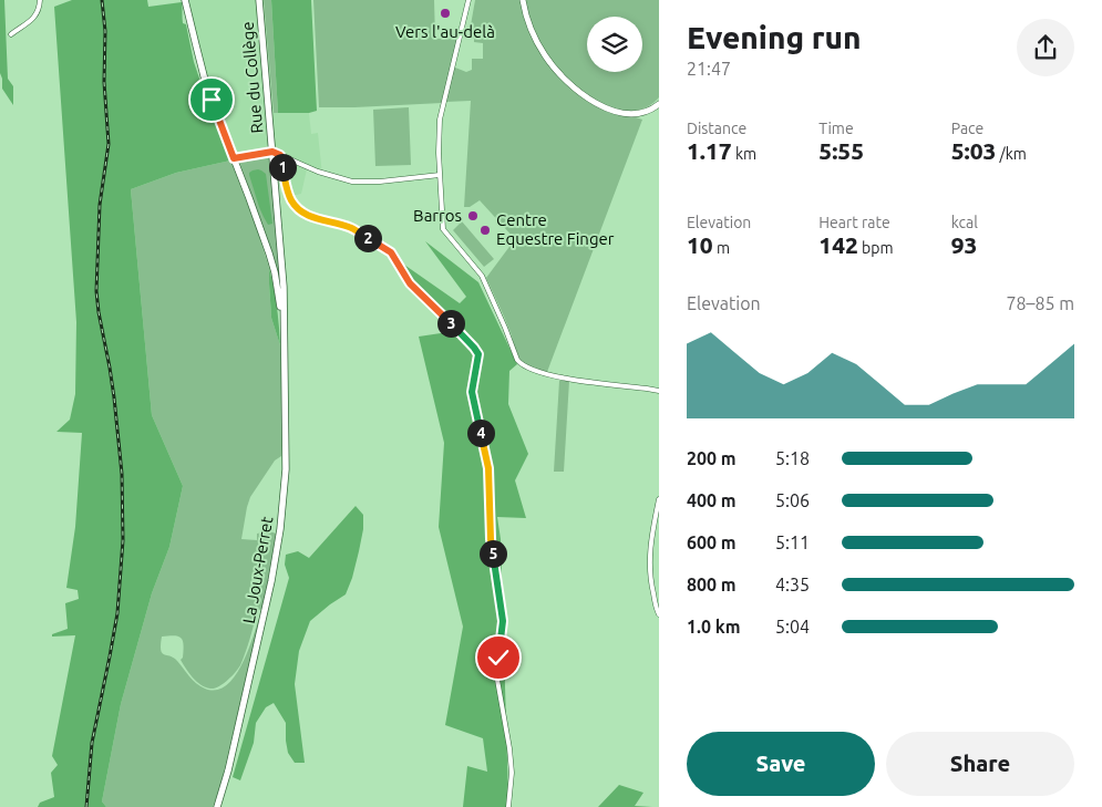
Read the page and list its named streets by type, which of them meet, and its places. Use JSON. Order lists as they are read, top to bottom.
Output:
{
  "streets": {
    "main road": ["Rue du Collège", "La Joux-Perret"]
  },
  "crossings": [
    ["Rue du Collège", "La Joux-Perret"]
  ],
  "places": ["Vers l'au-delà", "Barros", "Centre Equestre Finger"],
  "page": {
    "heading": ["Evening run", "21:47"],
    "stats": [
      ["Distance", "1.17 km"],
      ["Time", "5:55"],
      ["Pace", "5:03 /km"],
      ["Elevation", "10 m"],
      ["Heart rate", "142 bpm"],
      ["kcal", "93"]
    ],
    "pins": [
      "1",
      "2",
      "3",
      "4",
      "5"
    ],
    "chart": ["Elevation", "78–85 m"],
    "list": [
      {
        "name": "200 m",
        "note": "5:18"
      },
      {
        "name": "400 m",
        "note": "5:06"
      },
      {
        "name": "600 m",
        "note": "5:11"
      },
      {
        "name": "800 m",
        "note": "4:35"
      },
      {
        "name": "1.0 km",
        "note": "5:04"
      }
    ],
    "buttons": ["Save", "Share"]
  }
}
